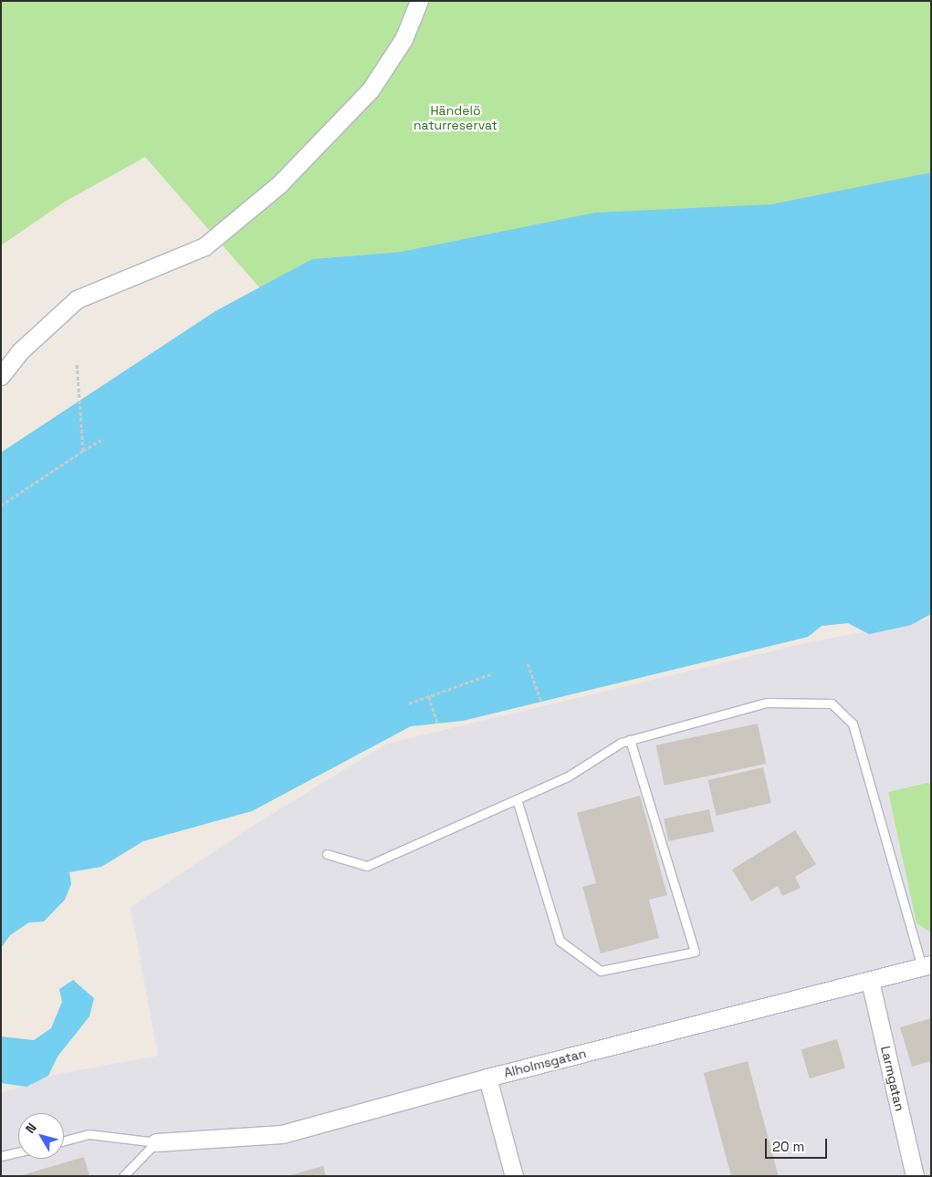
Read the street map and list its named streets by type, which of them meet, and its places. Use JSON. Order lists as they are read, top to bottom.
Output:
{
  "streets": {
    "street": ["Alholmsgatan", "Larmgatan"]
  },
  "crossings": [
    ["Alholmsgatan", "Larmgatan"]
  ],
  "parks": ["Händelö naturreservat"],
  "scale_bar": "20 m",
  "north": "top left"
}
